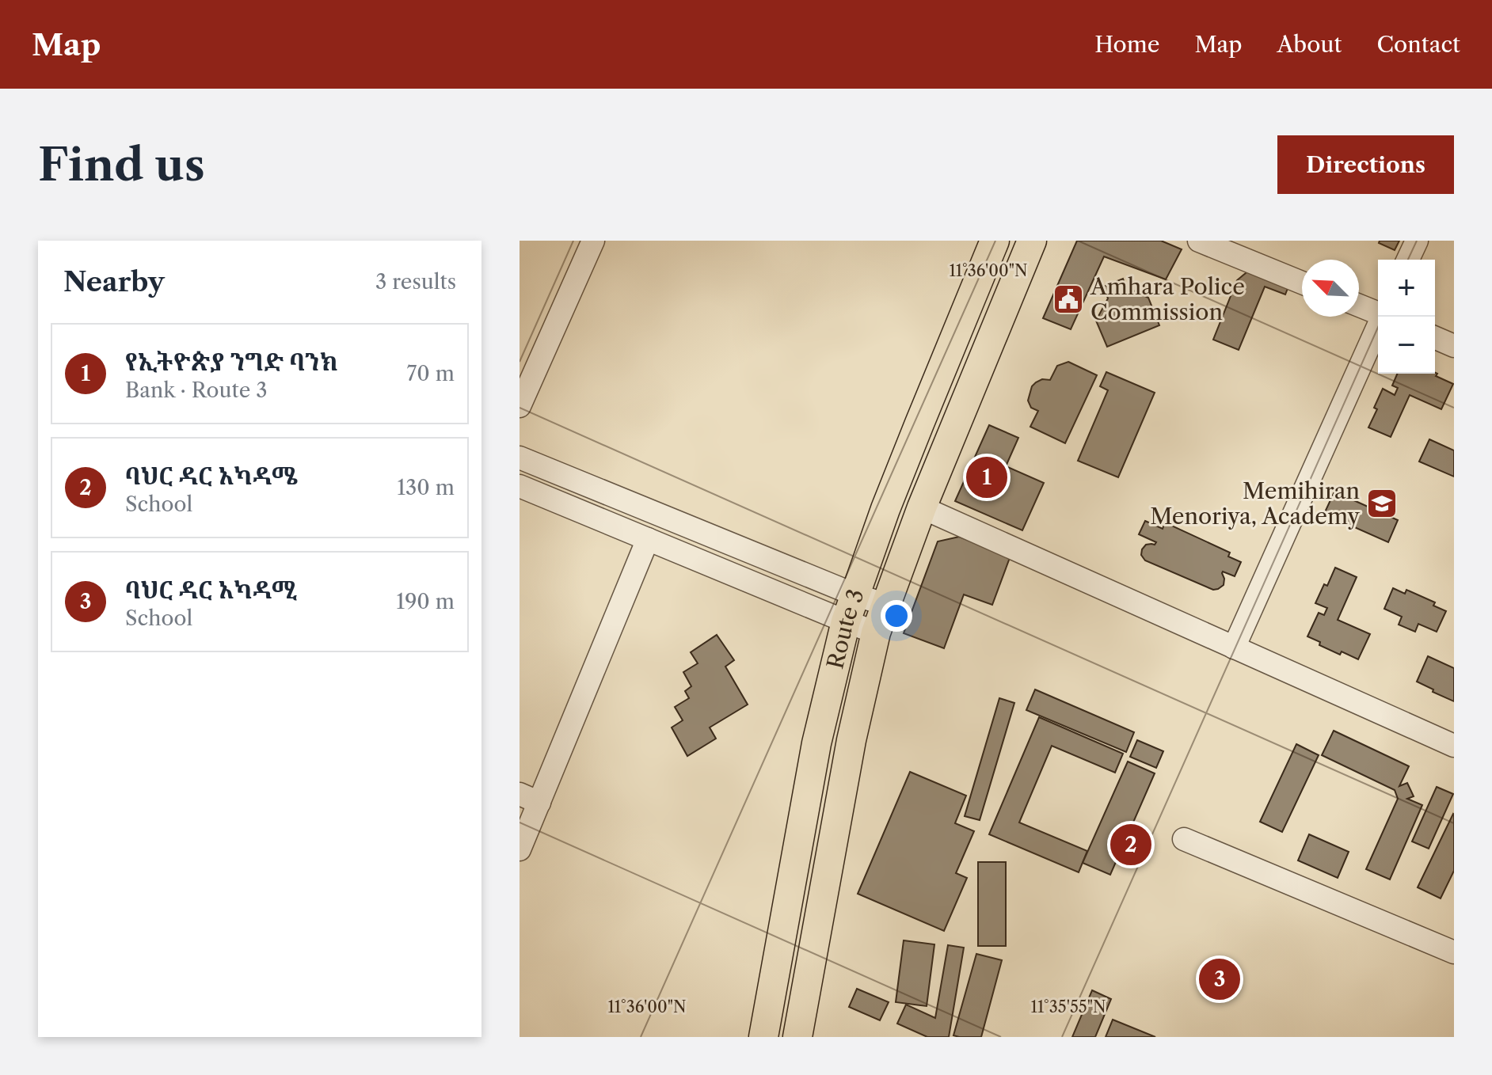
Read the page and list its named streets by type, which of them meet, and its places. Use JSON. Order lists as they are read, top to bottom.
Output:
{
  "streets": {
    "main road": ["Route 3"]
  },
  "places": {
    "public building": ["Amhara Police Commission"],
    "school or university": ["Memihiran Menoriya, Academy"]
  },
  "north": "top left",
  "page": {
    "header": "Map",
    "nav": [
      "Home",
      "Map",
      "About",
      "Contact"
    ],
    "buttons": "Directions",
    "title": "Find us",
    "heading": ["Nearby", "3 results"],
    "map_buttons": ["+", "−"],
    "list": [
      {
        "mark": "1",
        "name": "የኢትዮጵያ ንግድ ባንክ",
        "note": "Bank · Route 3",
        "value": "70 m"
      },
      {
        "mark": "2",
        "name": "ባህር ዳር አካዳሜ",
        "note": "School",
        "value": "130 m"
      },
      {
        "mark": "3",
        "name": "ባህር ዳር አካዳሚ",
        "note": "School",
        "value": "190 m"
      }
    ],
    "pins": ["1", "2", "3"]
  },
  "coordinates": ["11°36'00\"N", "11°35'55\"N"]
}
